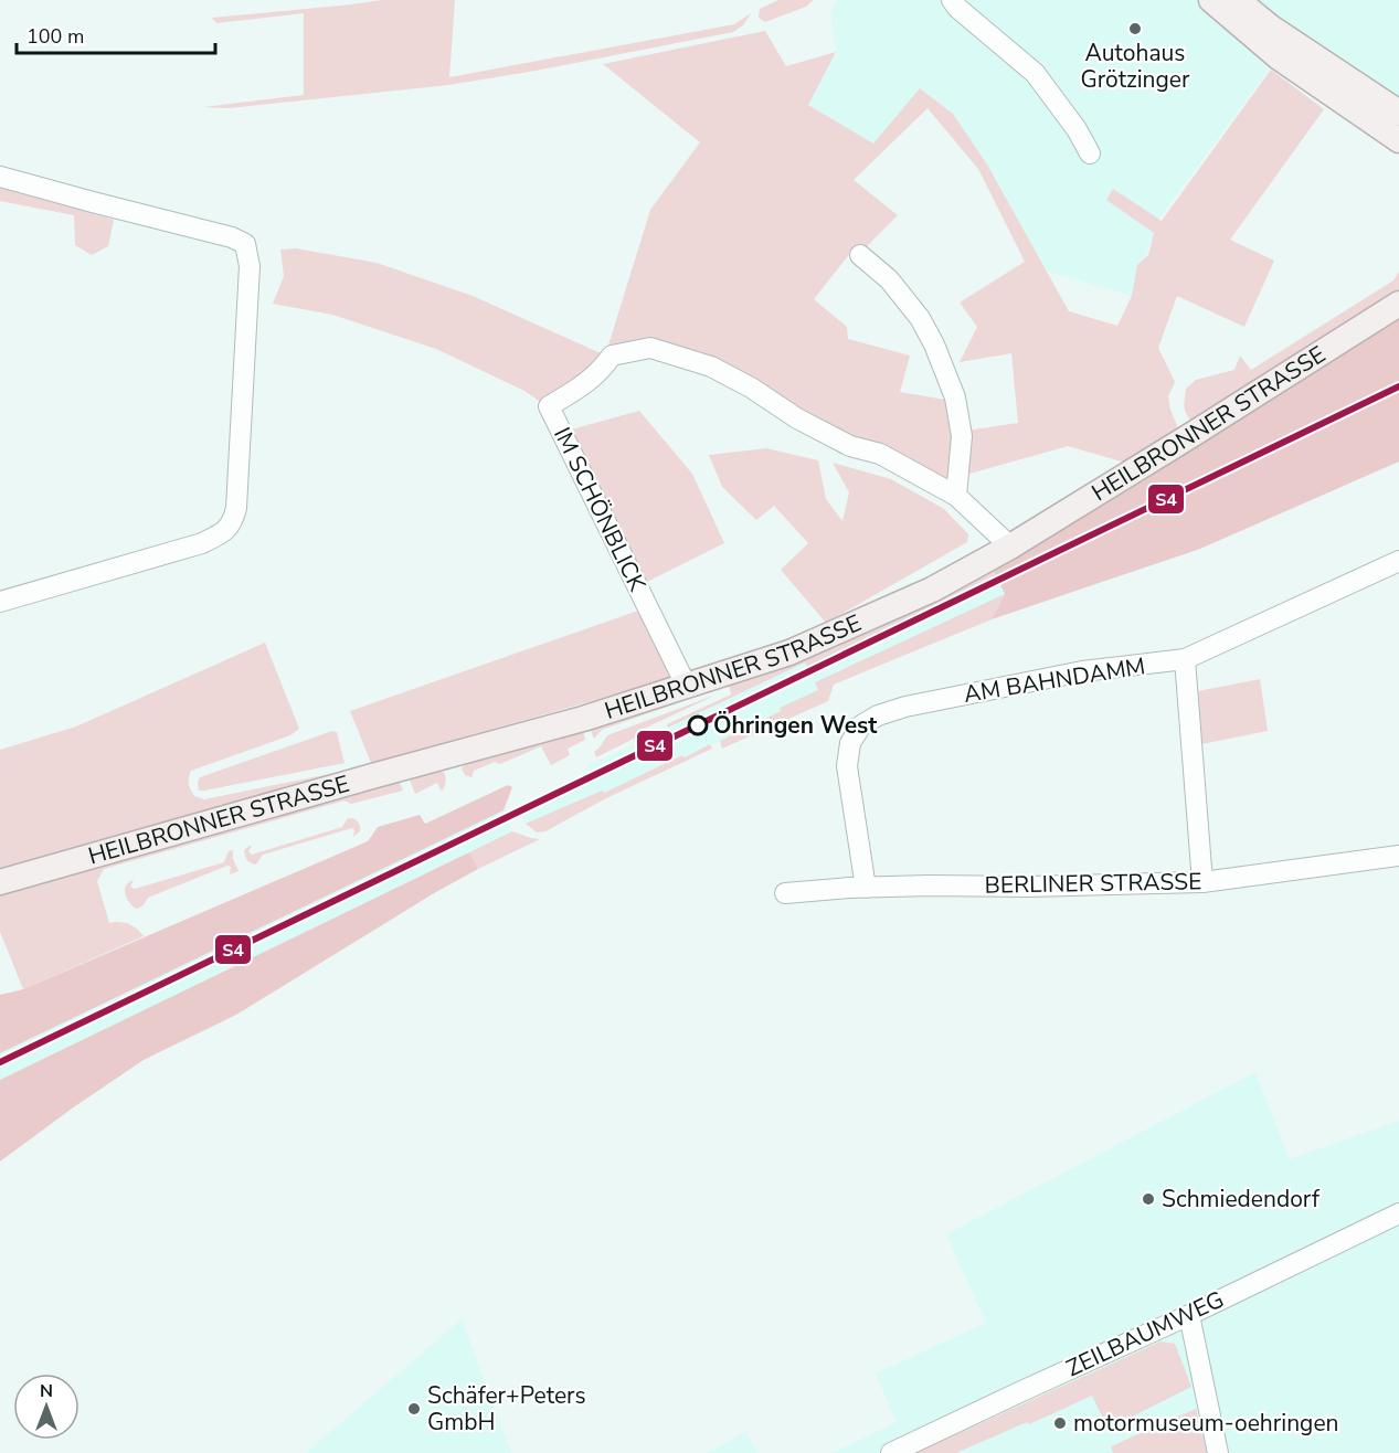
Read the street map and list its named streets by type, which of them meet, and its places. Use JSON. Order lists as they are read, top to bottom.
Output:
{
  "streets": {
    "main road": ["HEILBRONNER STRASSE"],
    "street": [
      "IM SCHÖNBLICK",
      "AM BAHNDAMM",
      "BERLINER STRASSE",
      "ZEILBAUMWEG"
    ]
  },
  "crossings": [
    ["HEILBRONNER STRASSE", "IM SCHÖNBLICK"],
    ["AM BAHNDAMM", "BERLINER STRASSE"]
  ],
  "places": [
    "Autohaus Grötzinger",
    "Öhringen West",
    "Schmiedendorf",
    "Schäfer+Peters GmbH",
    "motormuseum-oehringen"
  ],
  "lines": ["transit line S4"],
  "scale_bar": "100 m",
  "north": "top"
}
